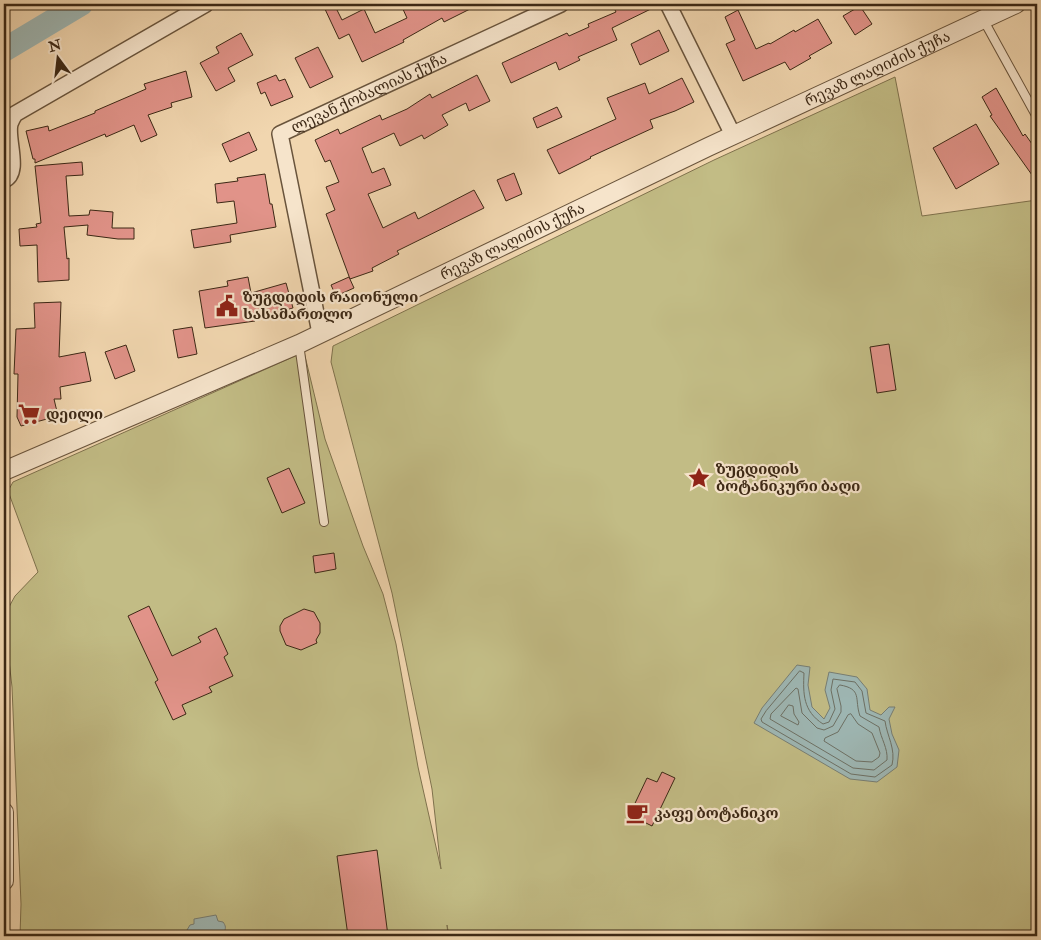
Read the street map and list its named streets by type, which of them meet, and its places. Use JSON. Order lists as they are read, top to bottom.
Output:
{
  "streets": {
    "street": ["რევაზ ლაღიძის ქუჩა", "ლევან ქობალიას ქუჩა"]
  },
  "crossings": [
    ["რევაზ ლაღიძის ქუჩა", "ლევან ქობალიას ქუჩა"]
  ],
  "places": {
    "public building": ["ზუგდიდის რაიონული სასამართლო"],
    "supermarket": ["დეილი"],
    "place": ["ზუგდიდის ბოტანიკური ბაღი"],
    "cafe": ["კაფე ბოტანიკო"]
  },
  "north": "top"
}
